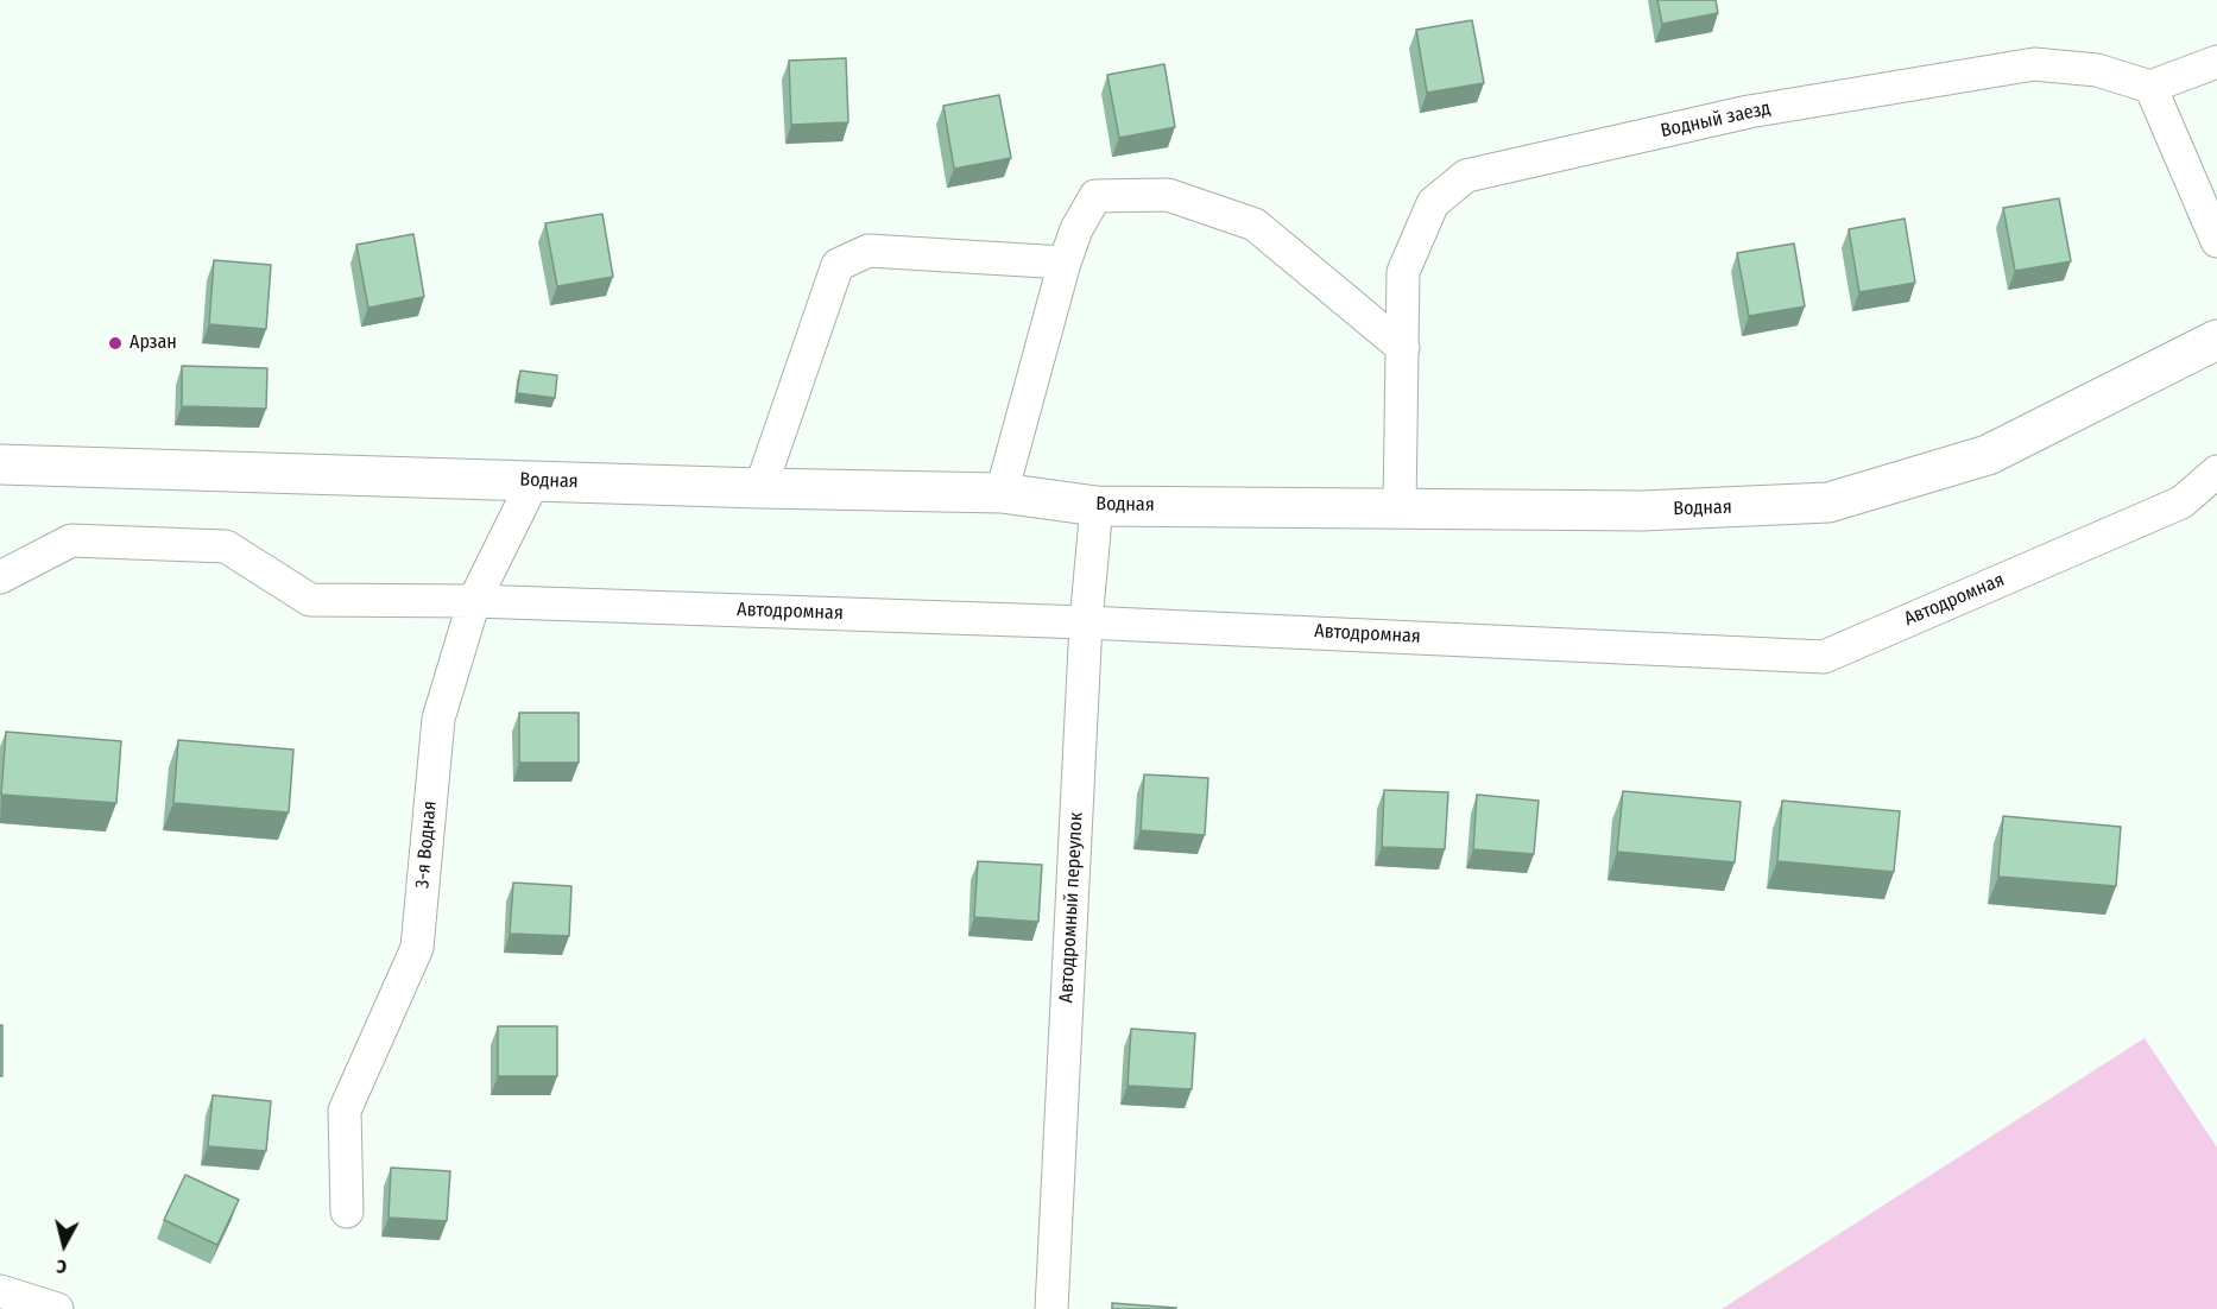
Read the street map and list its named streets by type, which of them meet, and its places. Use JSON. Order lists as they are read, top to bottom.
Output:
{
  "streets": {
    "street": [
      "Водный заезд",
      "Водная",
      "Автодромная",
      "3-я Водная",
      "Автодромный переулок"
    ]
  },
  "crossings": [
    ["Водный заезд", "Водная"],
    ["Водная", "3-я Водная"],
    ["Водная", "Автодромный переулок"],
    ["Автодромная", "3-я Водная"],
    ["Автодромная", "Автодромный переулок"]
  ],
  "places": ["Арзан"],
  "north": "bottom"
}
